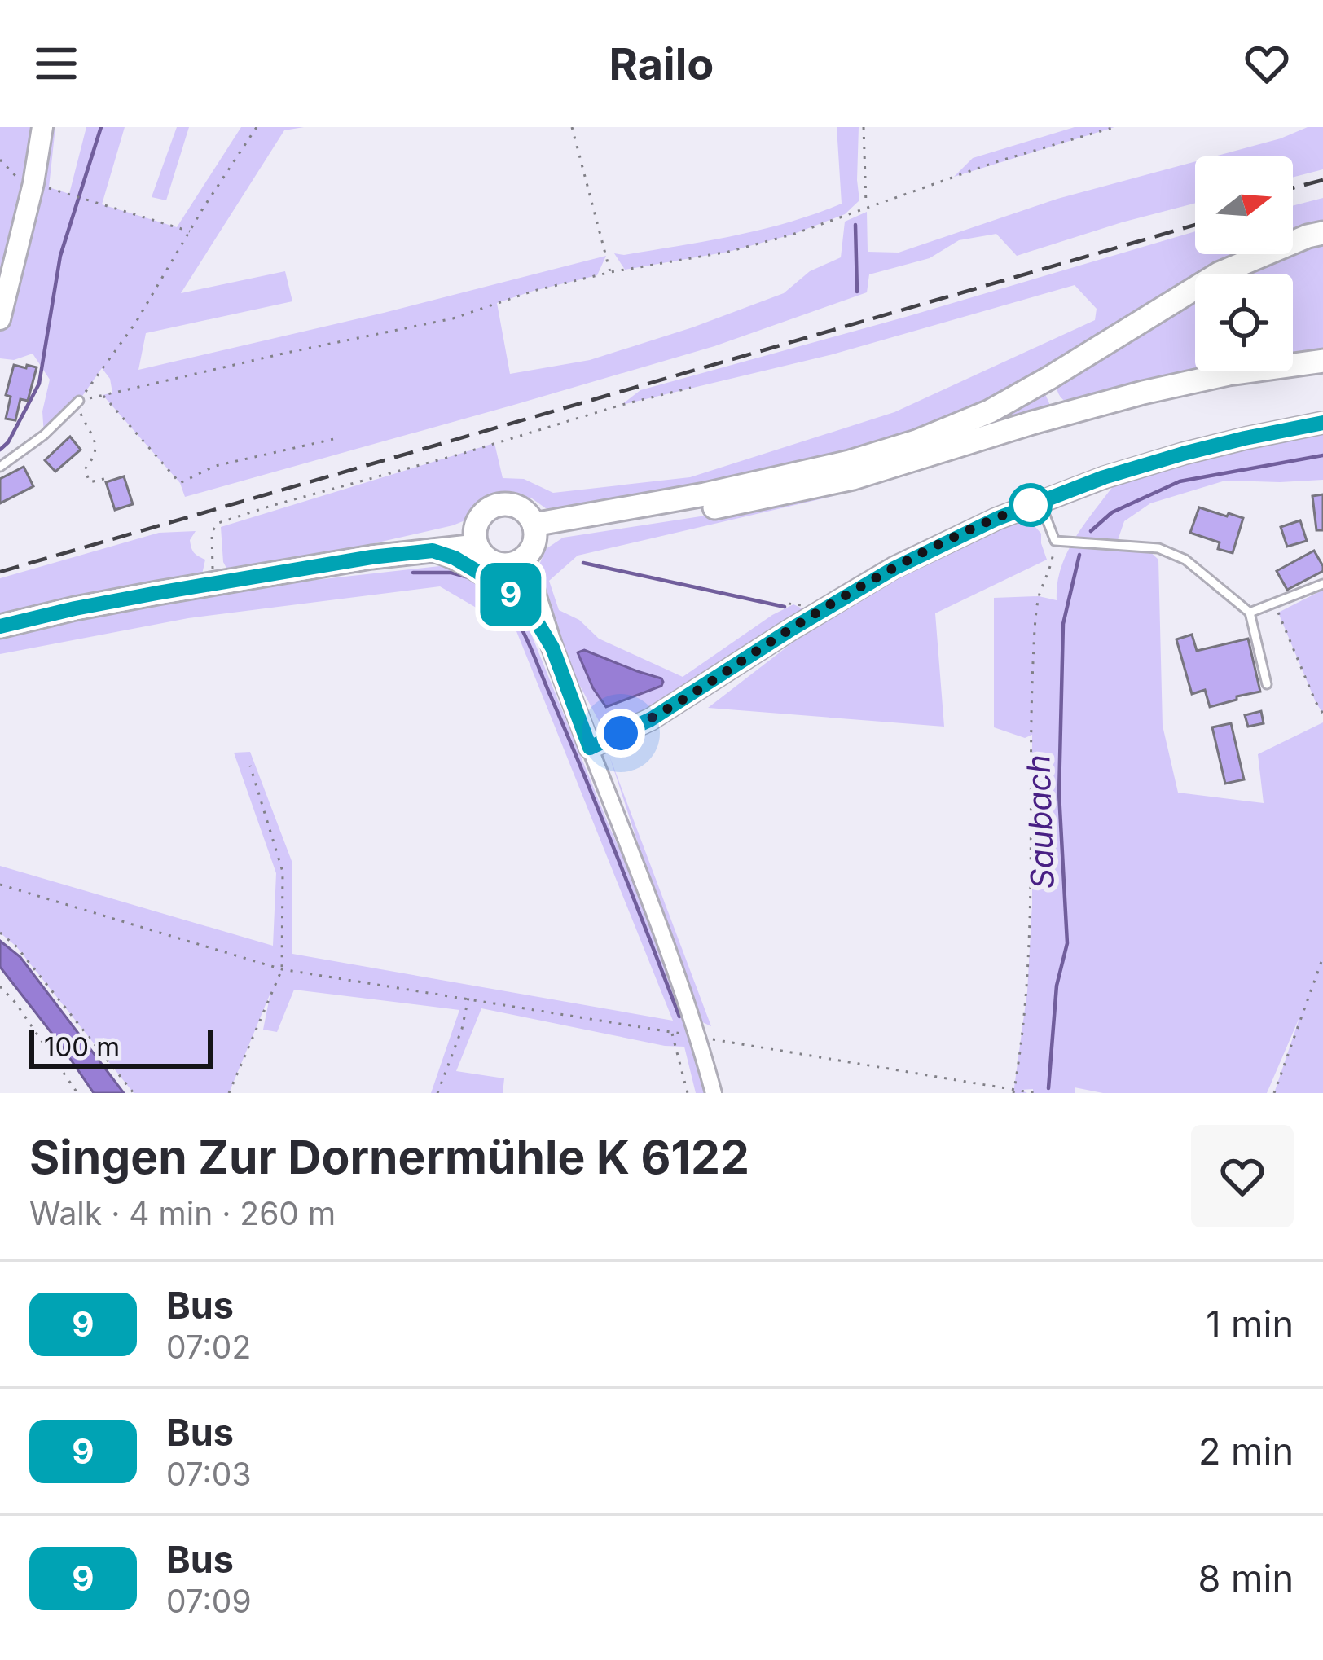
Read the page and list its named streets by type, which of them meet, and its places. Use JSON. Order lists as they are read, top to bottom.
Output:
{
  "water": ["Saubach"],
  "lines": ["bus line 9"],
  "scale_bar": "100 m",
  "north": "right",
  "page": {
    "header": "Railo",
    "on_map": "9",
    "scale": "100 m",
    "heading": ["Singen Zur Dornermühle K 6122", "Walk · 4 min · 260 m"],
    "list": [
      {
        "mark": "9",
        "name": "Bus",
        "note": "07:02",
        "value": "1 min"
      },
      {
        "mark": "9",
        "name": "Bus",
        "note": "07:03",
        "value": "2 min"
      },
      {
        "mark": "9",
        "name": "Bus",
        "note": "07:09",
        "value": "8 min"
      }
    ]
  }
}
